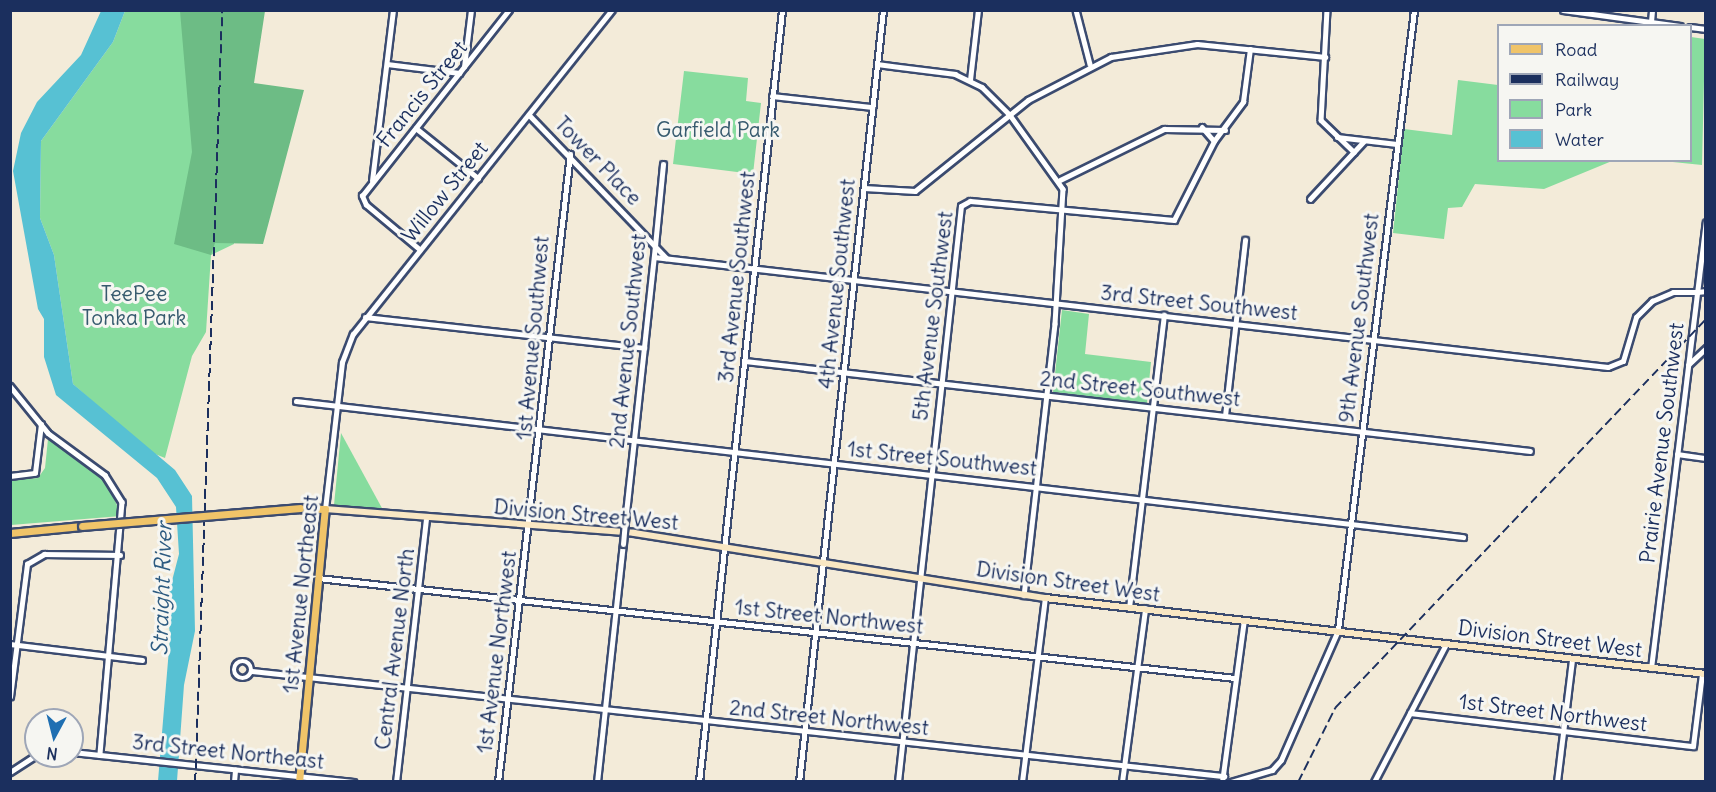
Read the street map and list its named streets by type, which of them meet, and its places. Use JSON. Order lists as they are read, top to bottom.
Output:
{
  "streets": {
    "main road": ["Division Street West", "1st Avenue Northeast"],
    "street": [
      "Francis Street",
      "Tower Place",
      "Willow Street",
      "3rd Avenue Southwest",
      "4th Avenue Southwest",
      "3rd Street Southwest",
      "5th Avenue Southwest",
      "9th Avenue Southwest",
      "1st Avenue Southwest",
      "2nd Avenue Southwest",
      "2nd Street Southwest",
      "Prairie Avenue Southwest",
      "1st Street Southwest",
      "1st Street Northwest",
      "Central Avenue North",
      "1st Avenue Northwest",
      "2nd Street Northwest",
      "3rd Street Northeast"
    ]
  },
  "crossings": [
    ["Francis Street", "Willow Street"],
    ["Tower Place", "Willow Street"],
    ["Tower Place", "3rd Street Southwest"],
    ["Tower Place", "1st Avenue Southwest"],
    ["Tower Place", "2nd Avenue Southwest"],
    ["Willow Street", "1st Street Southwest"],
    ["Willow Street", "1st Avenue Northeast"],
    ["3rd Avenue Southwest", "3rd Street Southwest"],
    ["3rd Avenue Southwest", "2nd Street Southwest"],
    ["3rd Avenue Southwest", "1st Street Southwest"],
    ["3rd Avenue Southwest", "Division Street West"],
    ["3rd Avenue Southwest", "1st Street Northwest"],
    ["3rd Avenue Southwest", "2nd Street Northwest"],
    ["4th Avenue Southwest", "3rd Street Southwest"],
    ["4th Avenue Southwest", "2nd Street Southwest"],
    ["4th Avenue Southwest", "1st Street Southwest"],
    ["4th Avenue Southwest", "Division Street West"],
    ["4th Avenue Southwest", "1st Street Northwest"],
    ["4th Avenue Southwest", "2nd Street Northwest"],
    ["3rd Street Southwest", "5th Avenue Southwest"],
    ["3rd Street Southwest", "9th Avenue Southwest"],
    ["3rd Street Southwest", "2nd Avenue Southwest"],
    ["3rd Street Southwest", "Prairie Avenue Southwest"],
    ["5th Avenue Southwest", "2nd Street Southwest"],
    ["5th Avenue Southwest", "1st Street Southwest"],
    ["5th Avenue Southwest", "Division Street West"],
    ["5th Avenue Southwest", "1st Street Northwest"],
    ["5th Avenue Southwest", "2nd Street Northwest"],
    ["9th Avenue Southwest", "2nd Street Southwest"],
    ["9th Avenue Southwest", "1st Street Southwest"],
    ["9th Avenue Southwest", "Division Street West"],
    ["9th Avenue Southwest", "2nd Street Northwest"],
    ["1st Avenue Southwest", "1st Street Southwest"],
    ["1st Avenue Southwest", "Division Street West"],
    ["1st Avenue Southwest", "1st Avenue Northwest"],
    ["2nd Avenue Southwest", "1st Street Southwest"],
    ["2nd Avenue Southwest", "1st Street Northwest"],
    ["2nd Avenue Southwest", "2nd Street Northwest"],
    ["Prairie Avenue Southwest", "Division Street West"],
    ["1st Street Southwest", "1st Avenue Northeast"],
    ["Division Street West", "1st Avenue Northeast"],
    ["Division Street West", "1st Street Northwest"],
    ["Division Street West", "Central Avenue North"],
    ["Division Street West", "1st Avenue Northwest"],
    ["1st Avenue Northeast", "1st Street Northwest"],
    ["1st Avenue Northeast", "2nd Street Northwest"],
    ["1st Avenue Northeast", "3rd Street Northeast"],
    ["1st Street Northwest", "Central Avenue North"],
    ["1st Street Northwest", "1st Avenue Northwest"],
    ["Central Avenue North", "2nd Street Northwest"],
    ["1st Avenue Northwest", "2nd Street Northwest"]
  ],
  "water": ["Straight River"],
  "parks": ["Garfield Park", "TeePee Tonka Park"],
  "legend": [
    "Road",
    "Railway",
    "Park",
    "Water"
  ],
  "north": "bottom"
}
